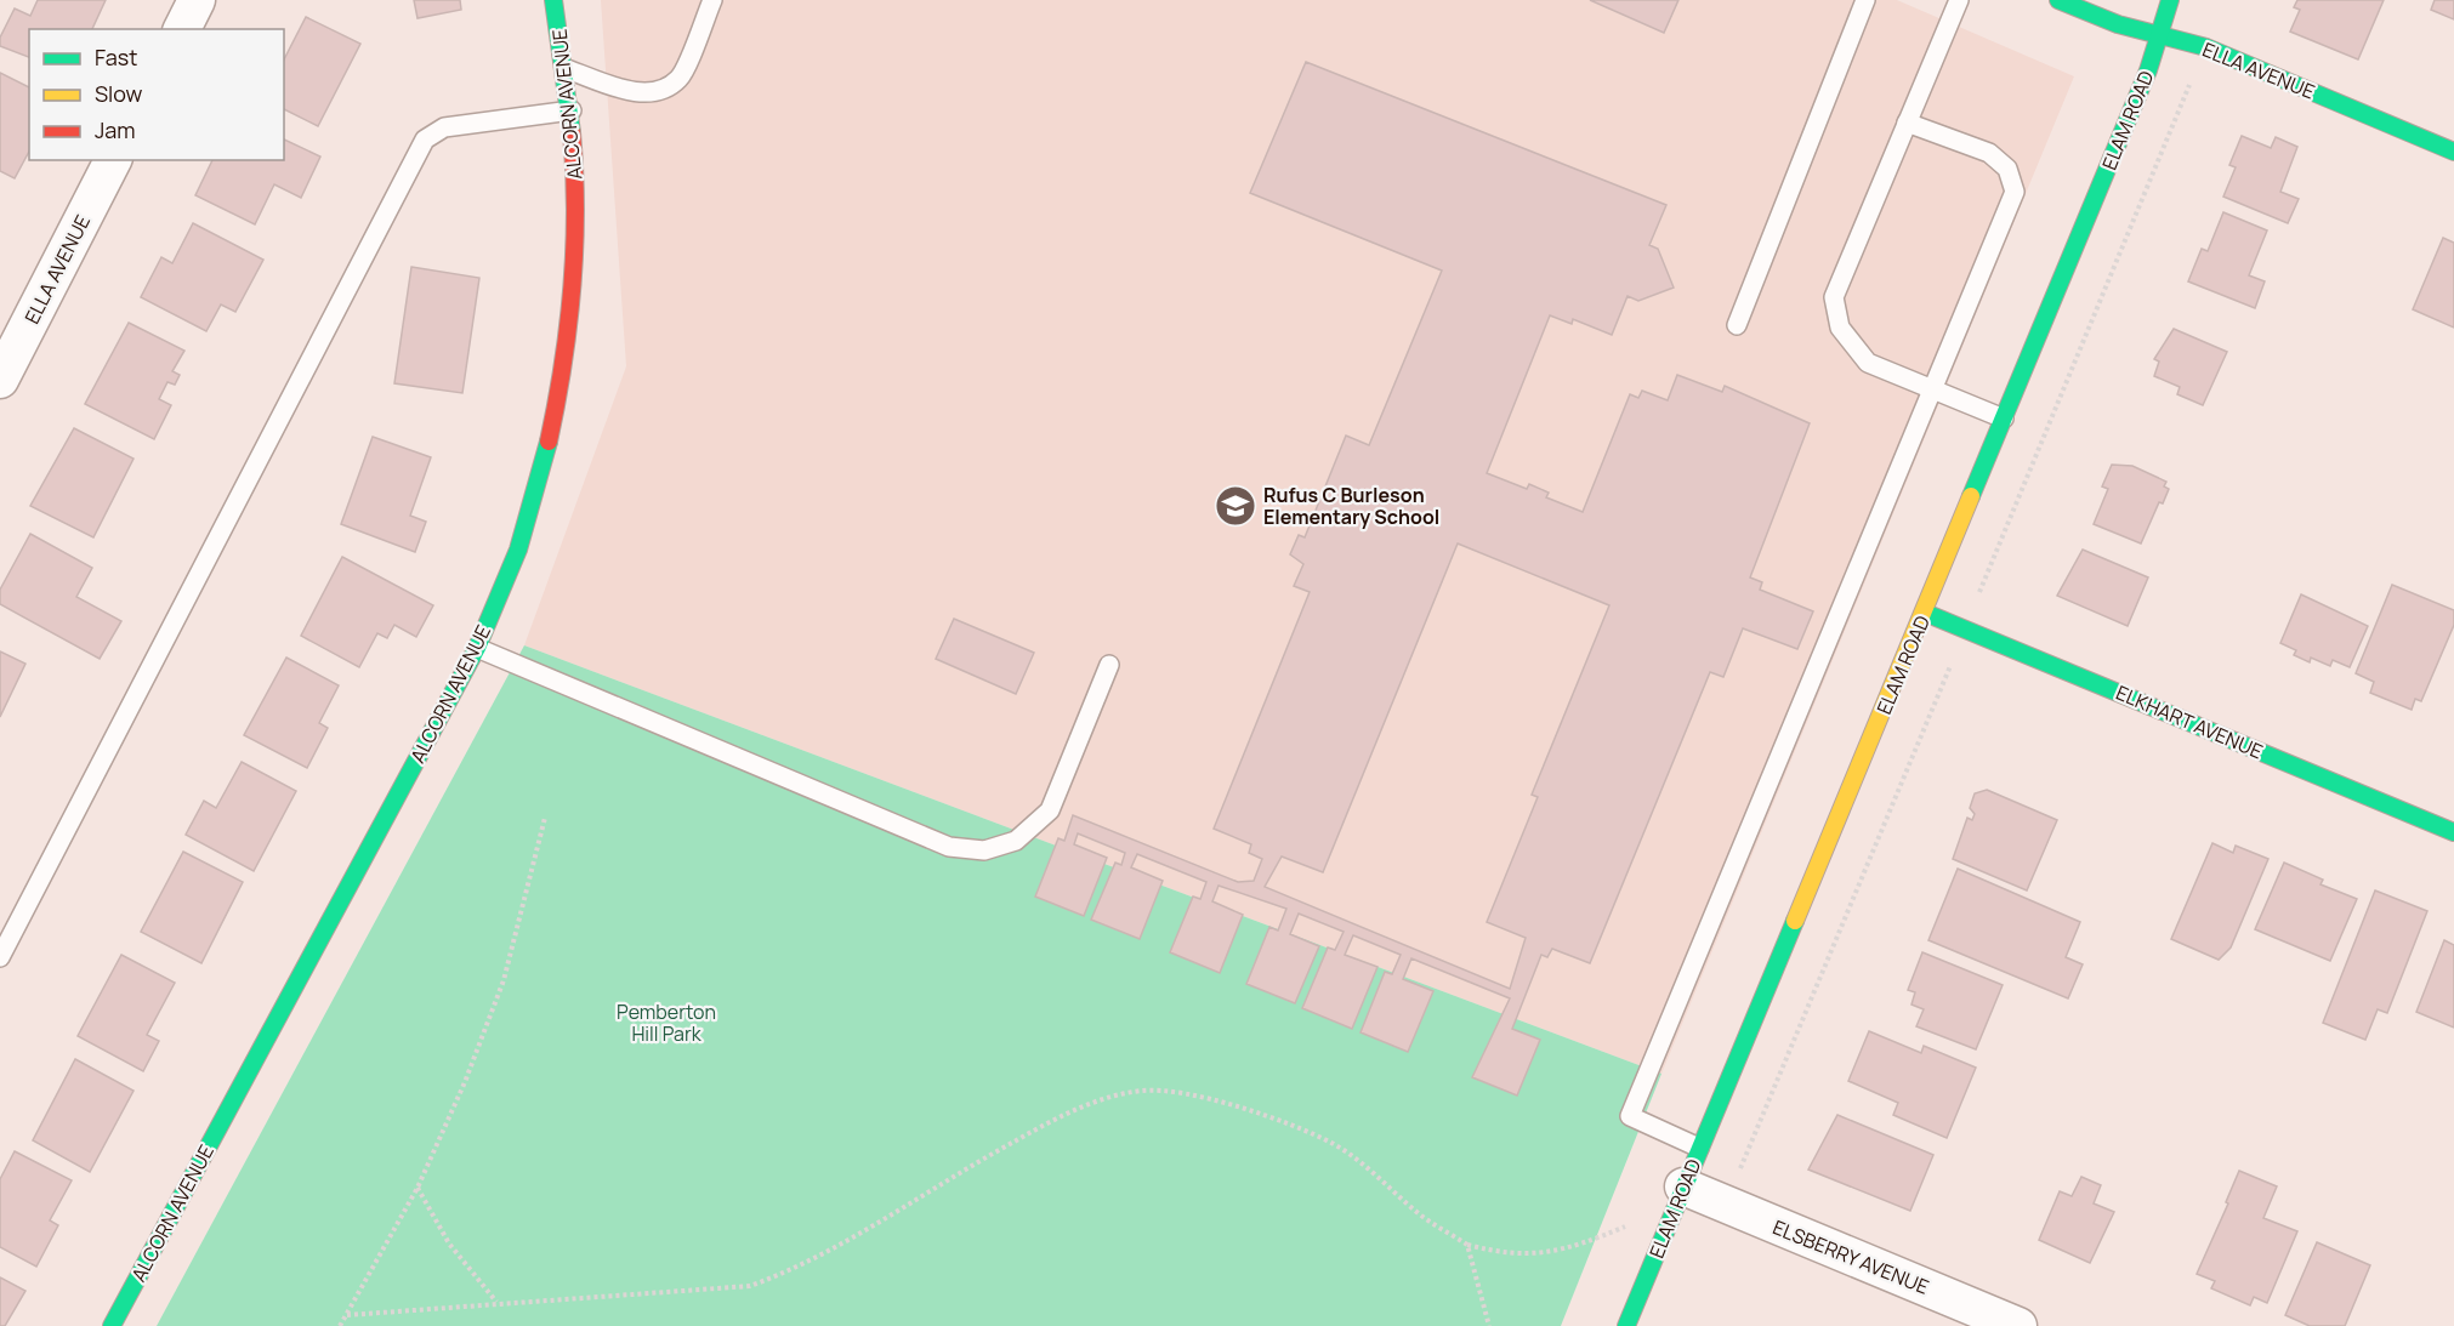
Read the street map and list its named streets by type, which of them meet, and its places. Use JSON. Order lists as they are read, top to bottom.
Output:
{
  "streets": {
    "street": [
      "ELLA AVENUE",
      "ALCORN AVENUE",
      "ELAM ROAD",
      "ELKHART AVENUE",
      "ELSBERRY AVENUE"
    ]
  },
  "crossings": [
    ["ELLA AVENUE", "ELAM ROAD"],
    ["ELAM ROAD", "ELKHART AVENUE"],
    ["ELAM ROAD", "ELSBERRY AVENUE"]
  ],
  "parks": ["Pemberton Hill Park"],
  "places": {
    "school or university": ["Rufus C Burleson Elementary School"]
  },
  "legend": ["Fast", "Slow", "Jam"]
}
